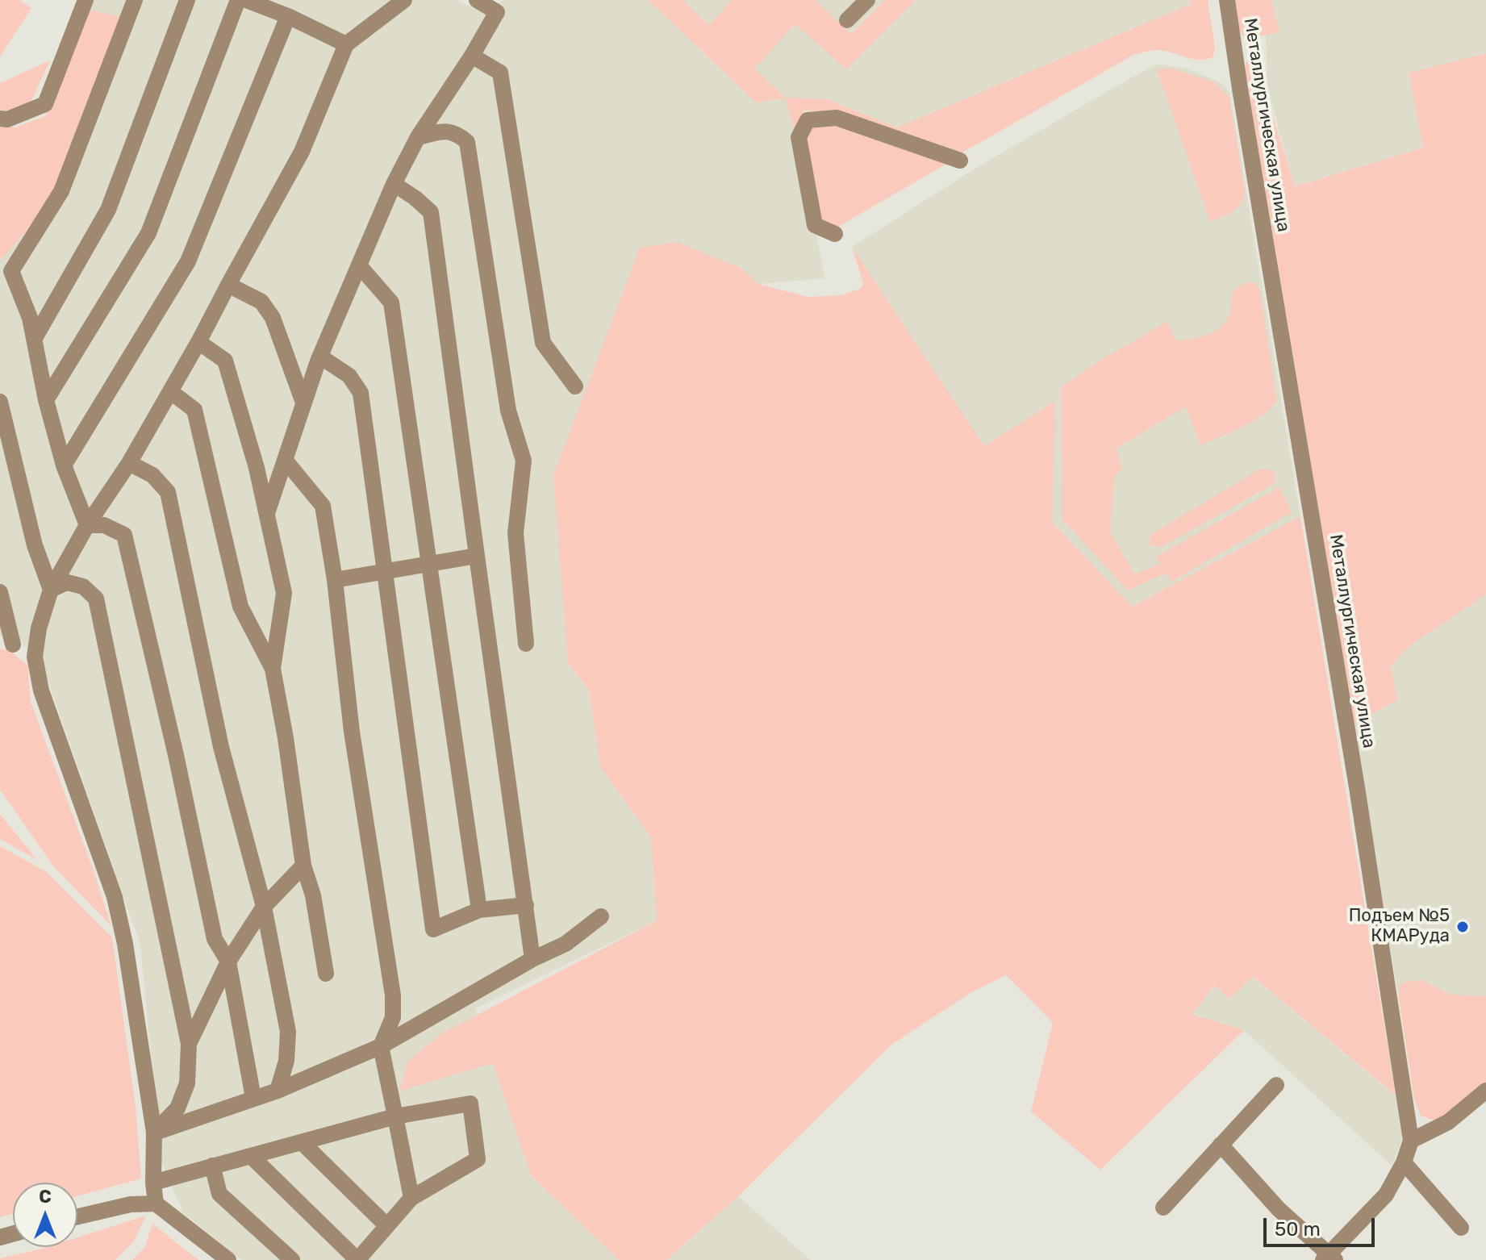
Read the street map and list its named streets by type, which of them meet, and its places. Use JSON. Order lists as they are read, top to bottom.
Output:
{
  "streets": {
    "street": ["Металлургическая улица"]
  },
  "places": ["Подъем №5 КМАРуда"],
  "scale_bar": "50 m",
  "north": "top"
}
